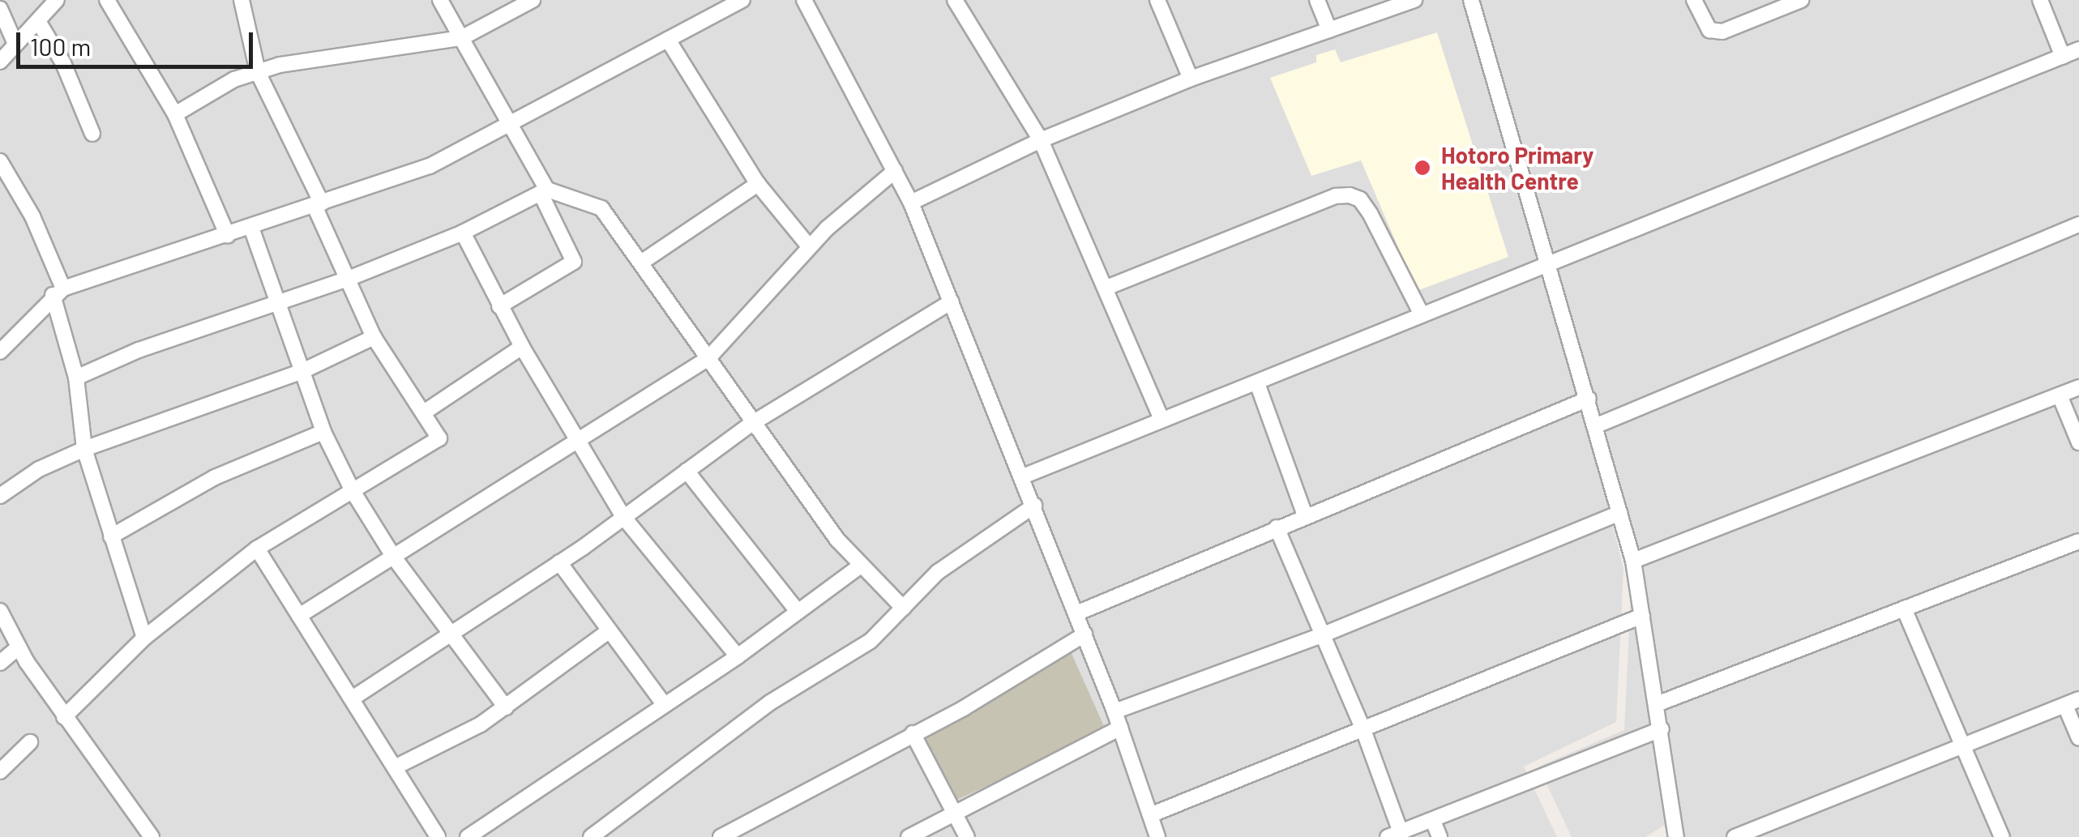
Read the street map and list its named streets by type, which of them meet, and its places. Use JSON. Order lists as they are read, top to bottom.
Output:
{
  "places": ["Hotoro Primary Health Centre"],
  "scale_bar": "100 m"
}
